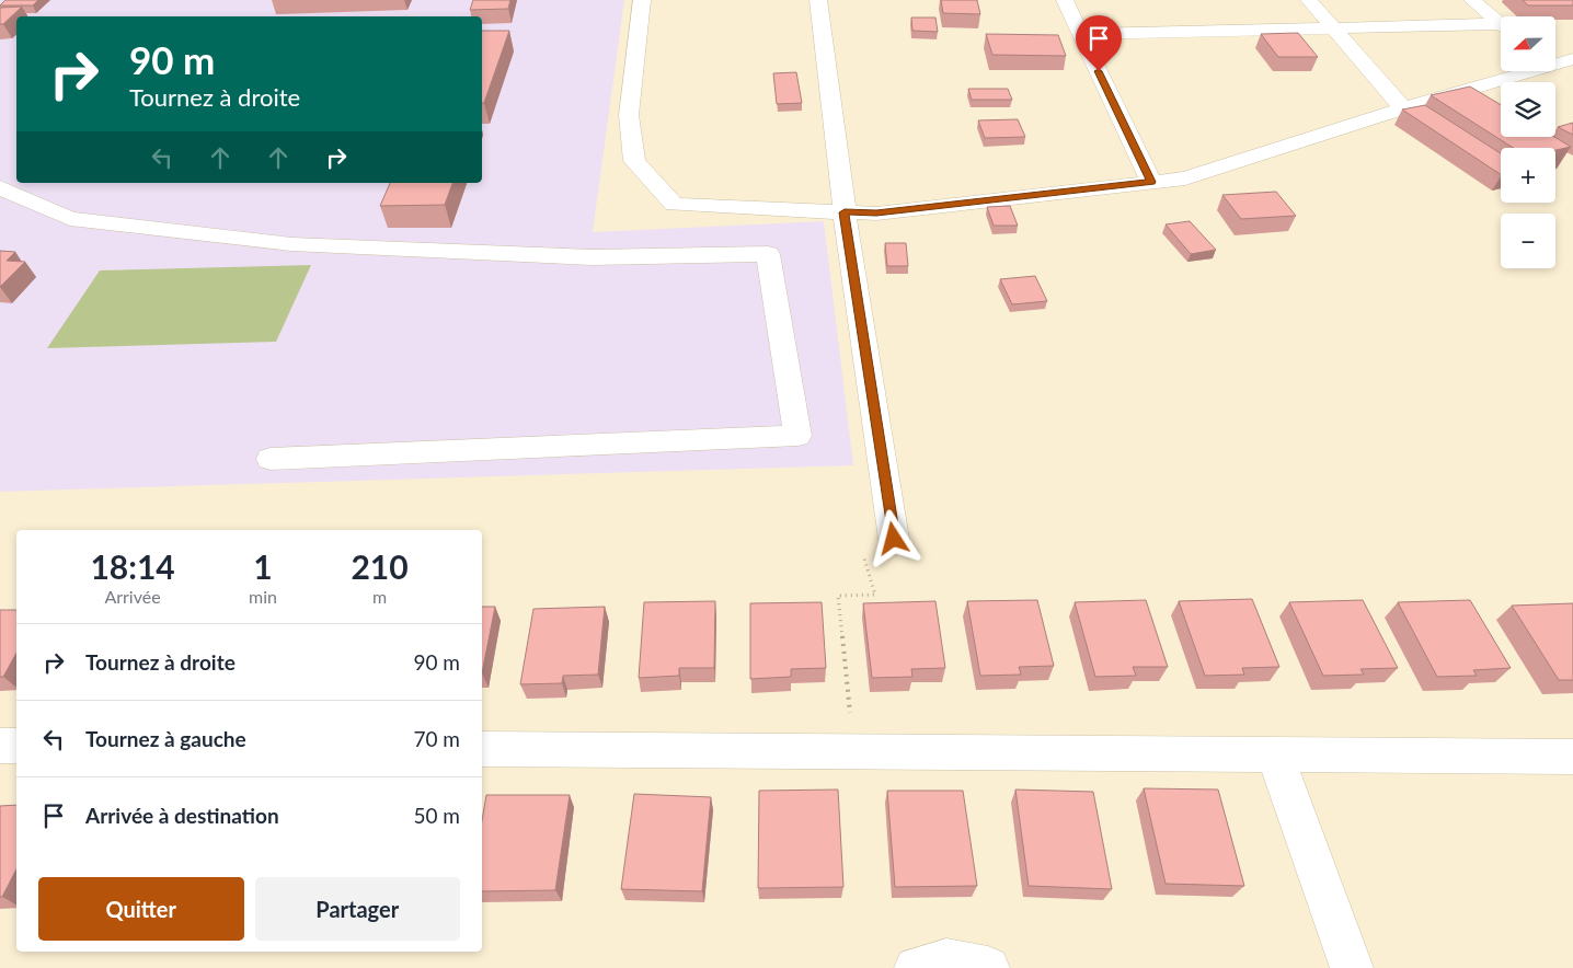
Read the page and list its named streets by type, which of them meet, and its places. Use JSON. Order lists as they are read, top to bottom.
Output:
{
  "north": "left",
  "page": {
    "map_buttons": ["+", "−"],
    "turn": ["90 m", "Tournez à droite"],
    "eta": [
      "18:14",
      "Arrivée",
      "1",
      "min",
      "210",
      "m"
    ],
    "list": [
      {
        "name": "Tournez à droite",
        "value": "90 m"
      },
      {
        "name": "Tournez à gauche",
        "value": "70 m"
      },
      {
        "name": "Arrivée à destination",
        "value": "50 m"
      }
    ],
    "buttons": ["Quitter", "Partager"]
  }
}
